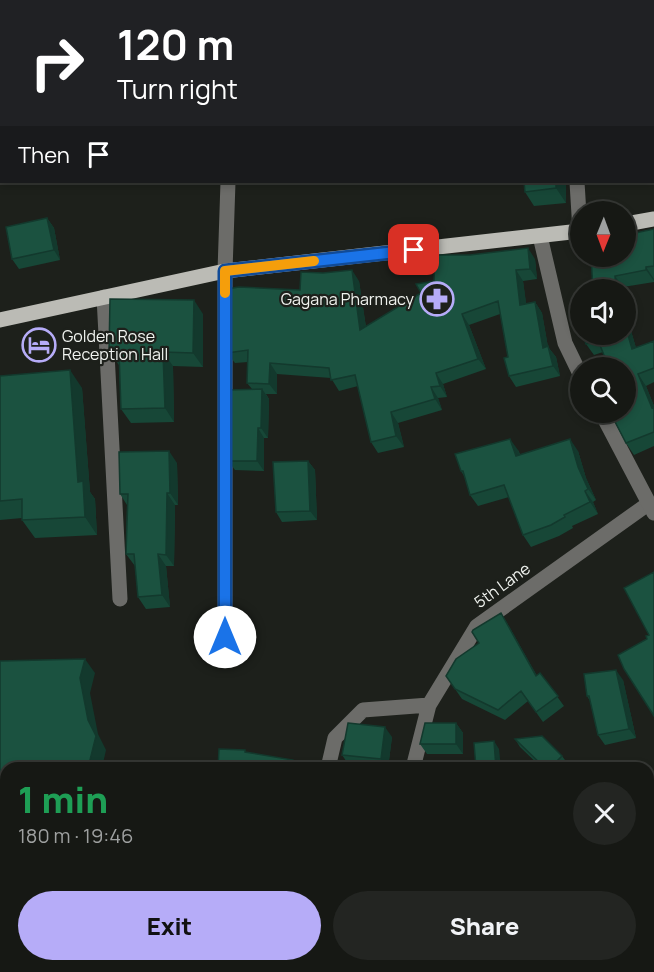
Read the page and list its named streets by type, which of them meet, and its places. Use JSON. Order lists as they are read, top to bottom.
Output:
{
  "streets": {
    "street": ["5th Lane"]
  },
  "places": {
    "pharmacy": ["Gagana Pharmacy"],
    "hotel": ["Golden Rose Reception Hall"]
  },
  "north": "bottom",
  "page": {
    "turn": ["120 m", "Turn right"],
    "then": "Then",
    "heading": ["1 min", "180 m · 19:46"],
    "buttons": ["Exit", "Share"]
  }
}
